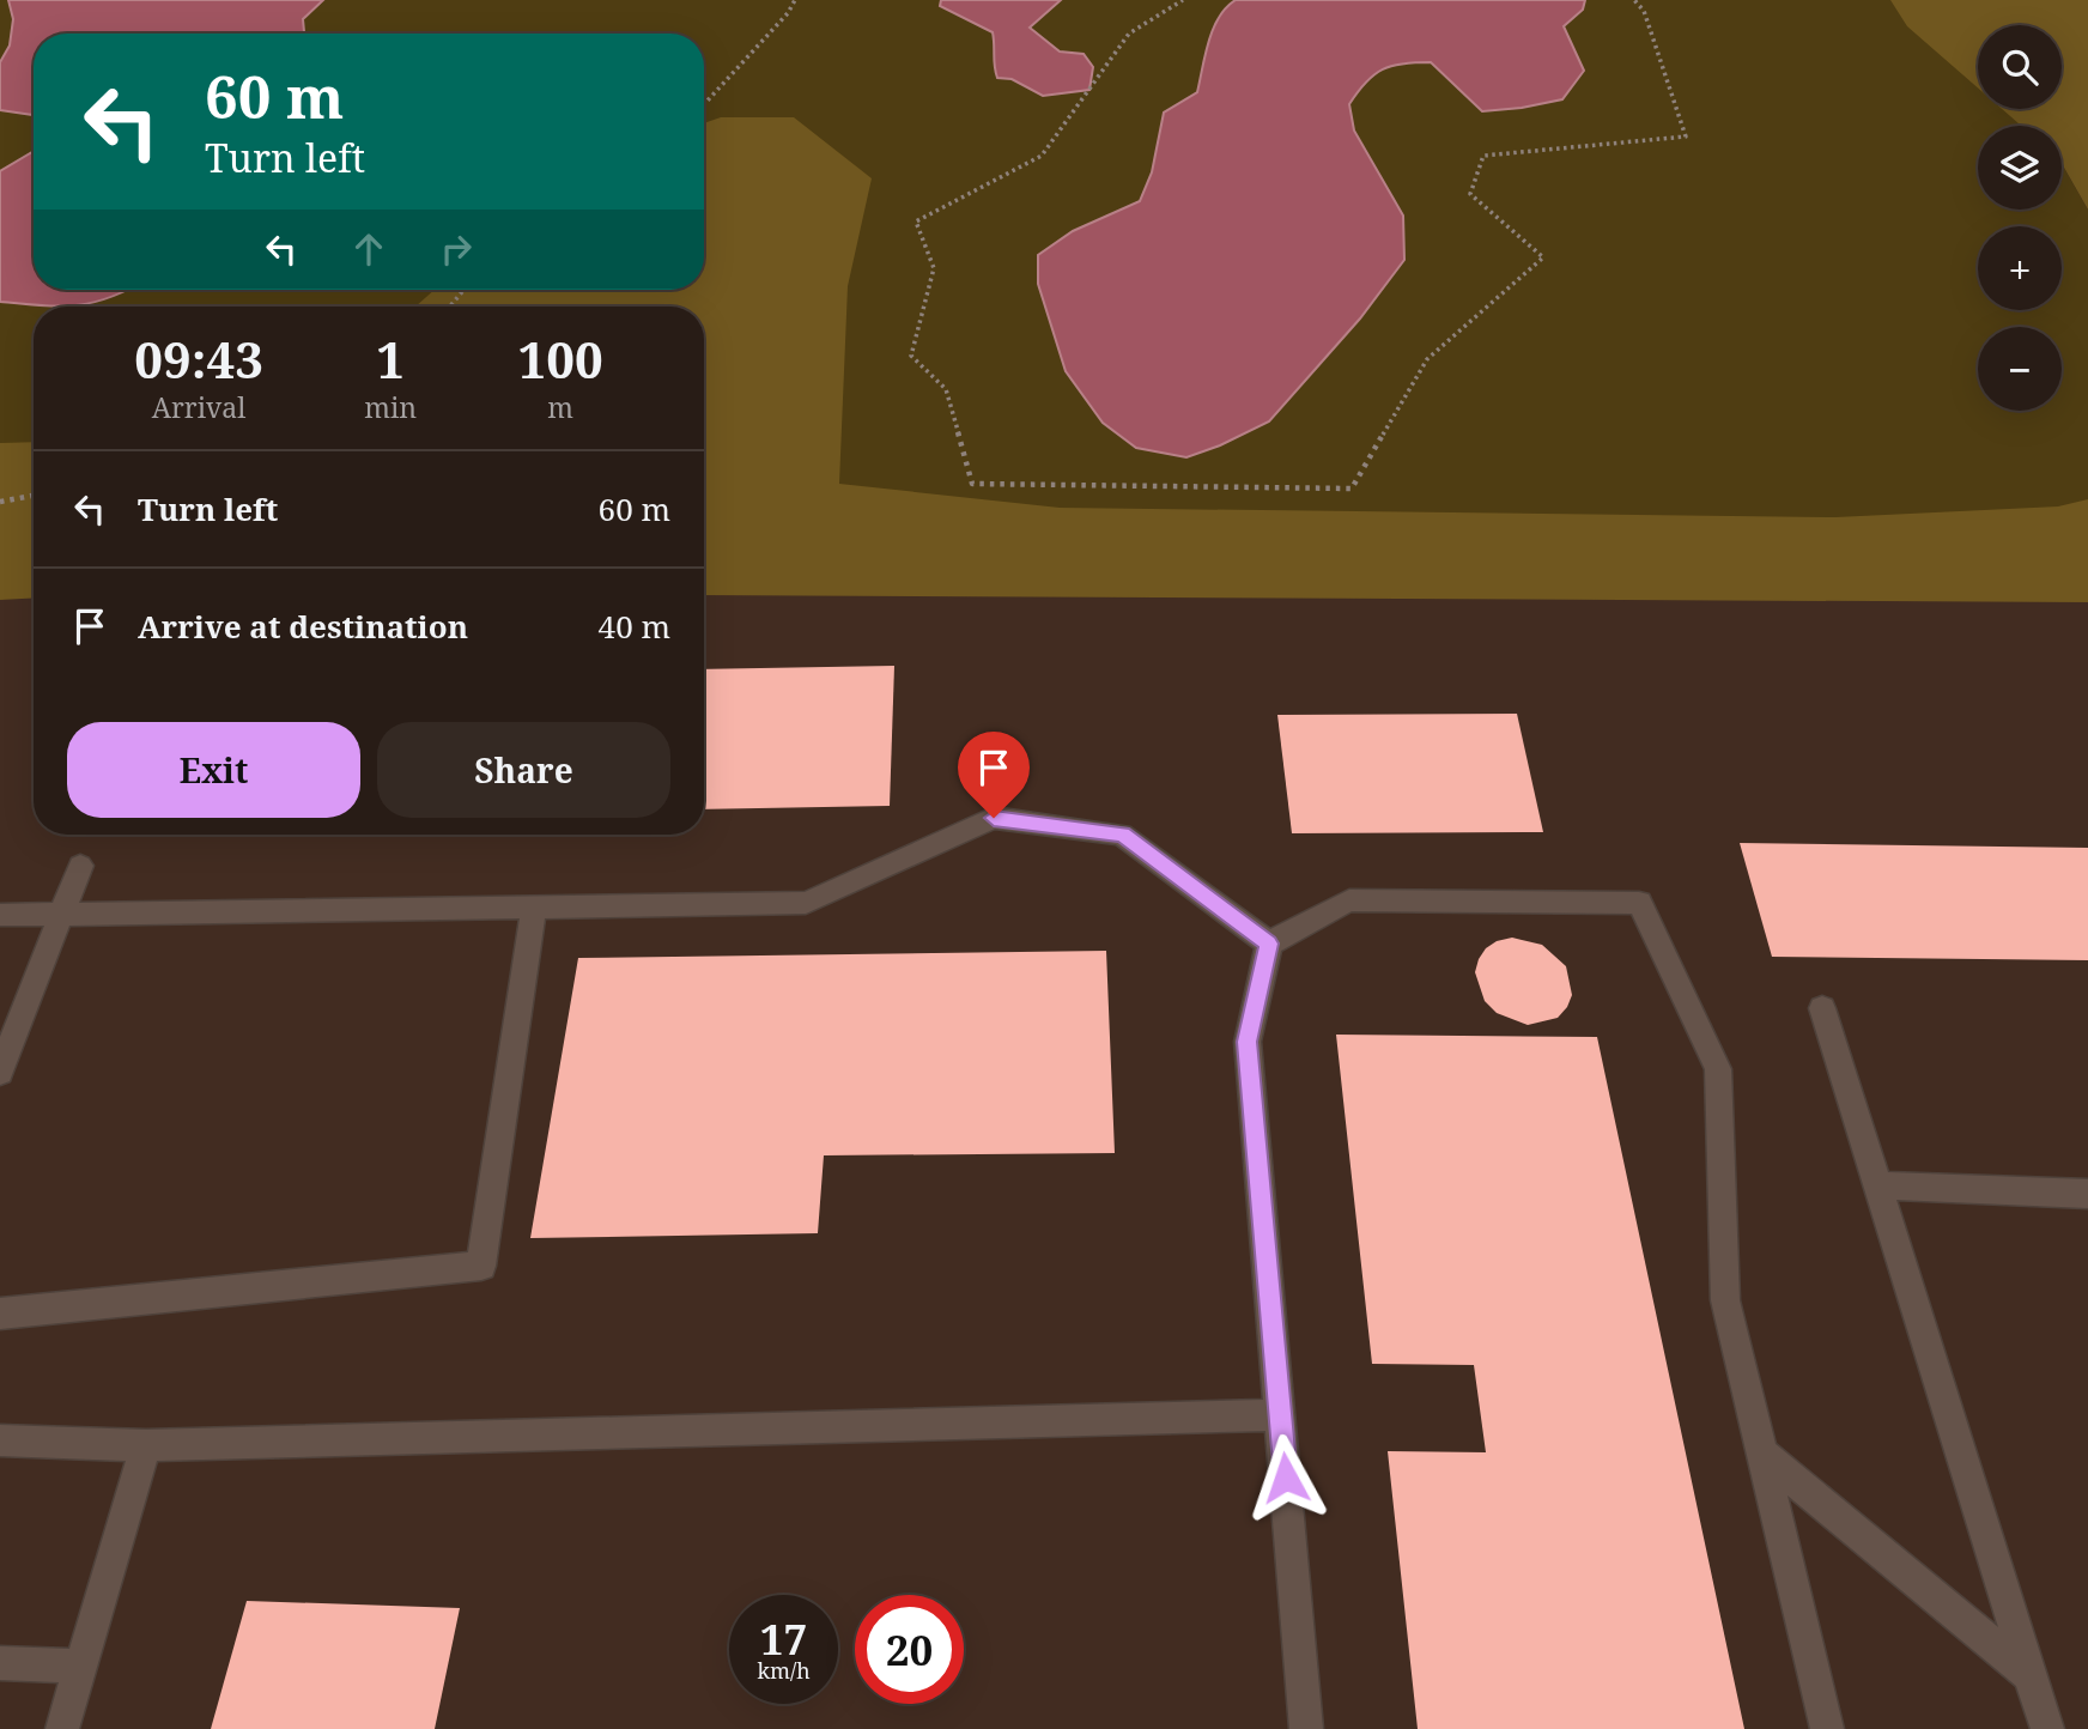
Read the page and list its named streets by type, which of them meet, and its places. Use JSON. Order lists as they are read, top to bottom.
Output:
{
  "page": {
    "map_buttons": ["+", "−"],
    "turn": ["60 m", "Turn left"],
    "eta": [
      "09:43",
      "Arrival",
      "1",
      "min",
      "100",
      "m"
    ],
    "list": [
      {
        "name": "Turn left",
        "value": "60 m"
      },
      {
        "name": "Arrive at destination",
        "value": "40 m"
      }
    ],
    "buttons": ["Exit", "Share"],
    "speed": "17 km/h",
    "limit": "20"
  }
}
